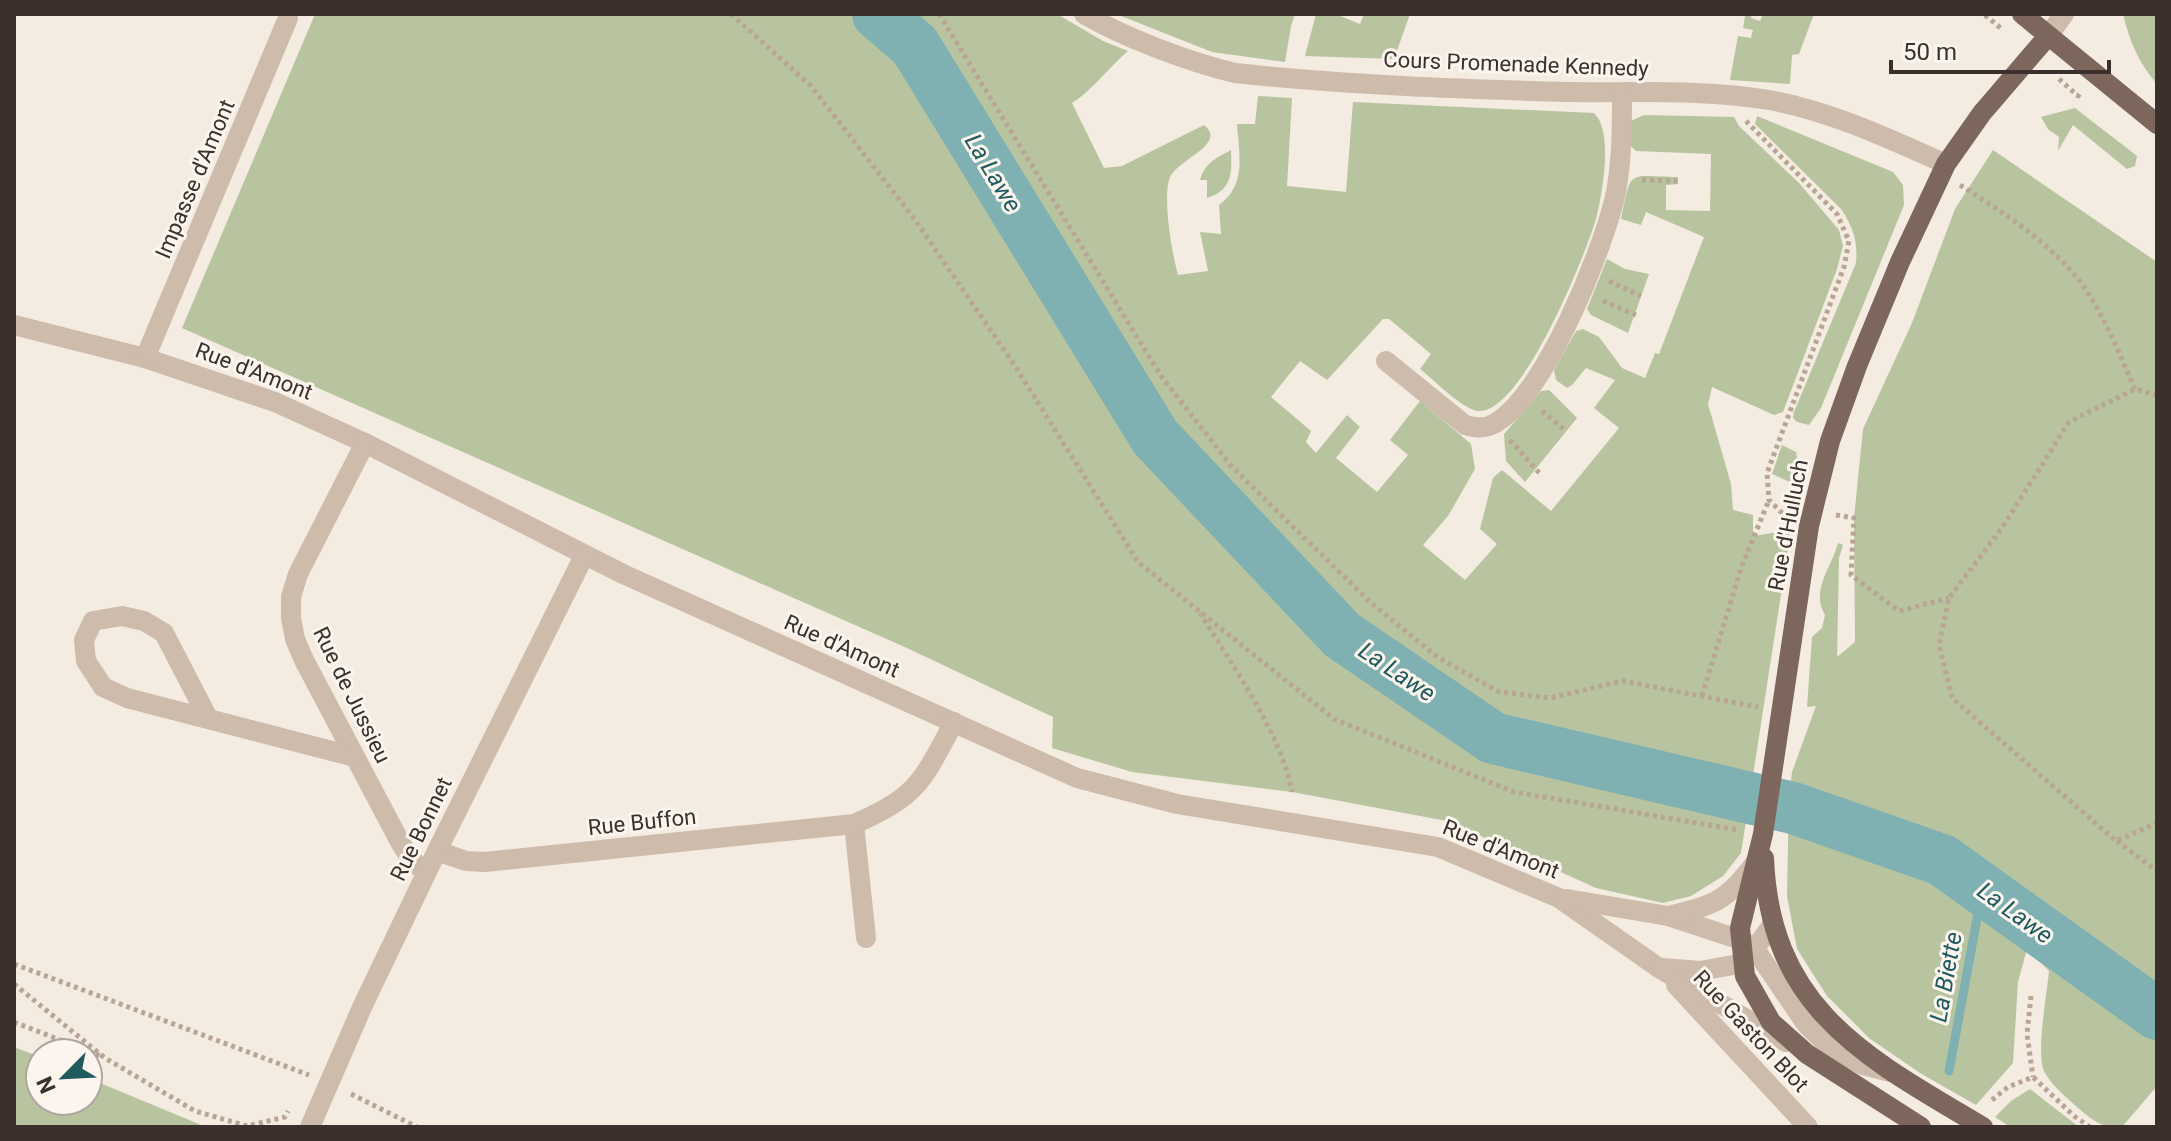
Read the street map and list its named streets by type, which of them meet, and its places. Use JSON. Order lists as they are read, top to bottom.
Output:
{
  "streets": {
    "main road": ["Rue d'Hulluch"],
    "street": [
      "Cours Promenade Kennedy",
      "Impasse d'Amont",
      "Rue d'Amont",
      "Rue de Jussieu",
      "Rue Buffon",
      "Rue Bonnet",
      "Rue Gaston Blot"
    ]
  },
  "crossings": [
    ["Cours Promenade Kennedy", "Rue d'Hulluch"],
    ["Impasse d'Amont", "Rue d'Amont"],
    ["Rue d'Amont", "Rue de Jussieu"],
    ["Rue d'Amont", "Rue Buffon"],
    ["Rue d'Amont", "Rue Bonnet"],
    ["Rue d'Amont", "Rue Gaston Blot"],
    ["Rue de Jussieu", "Rue Bonnet"],
    ["Rue Buffon", "Rue Bonnet"]
  ],
  "water": ["La Lawe", "La Biette"],
  "scale_bar": "50 m",
  "north": "bottom left"
}
